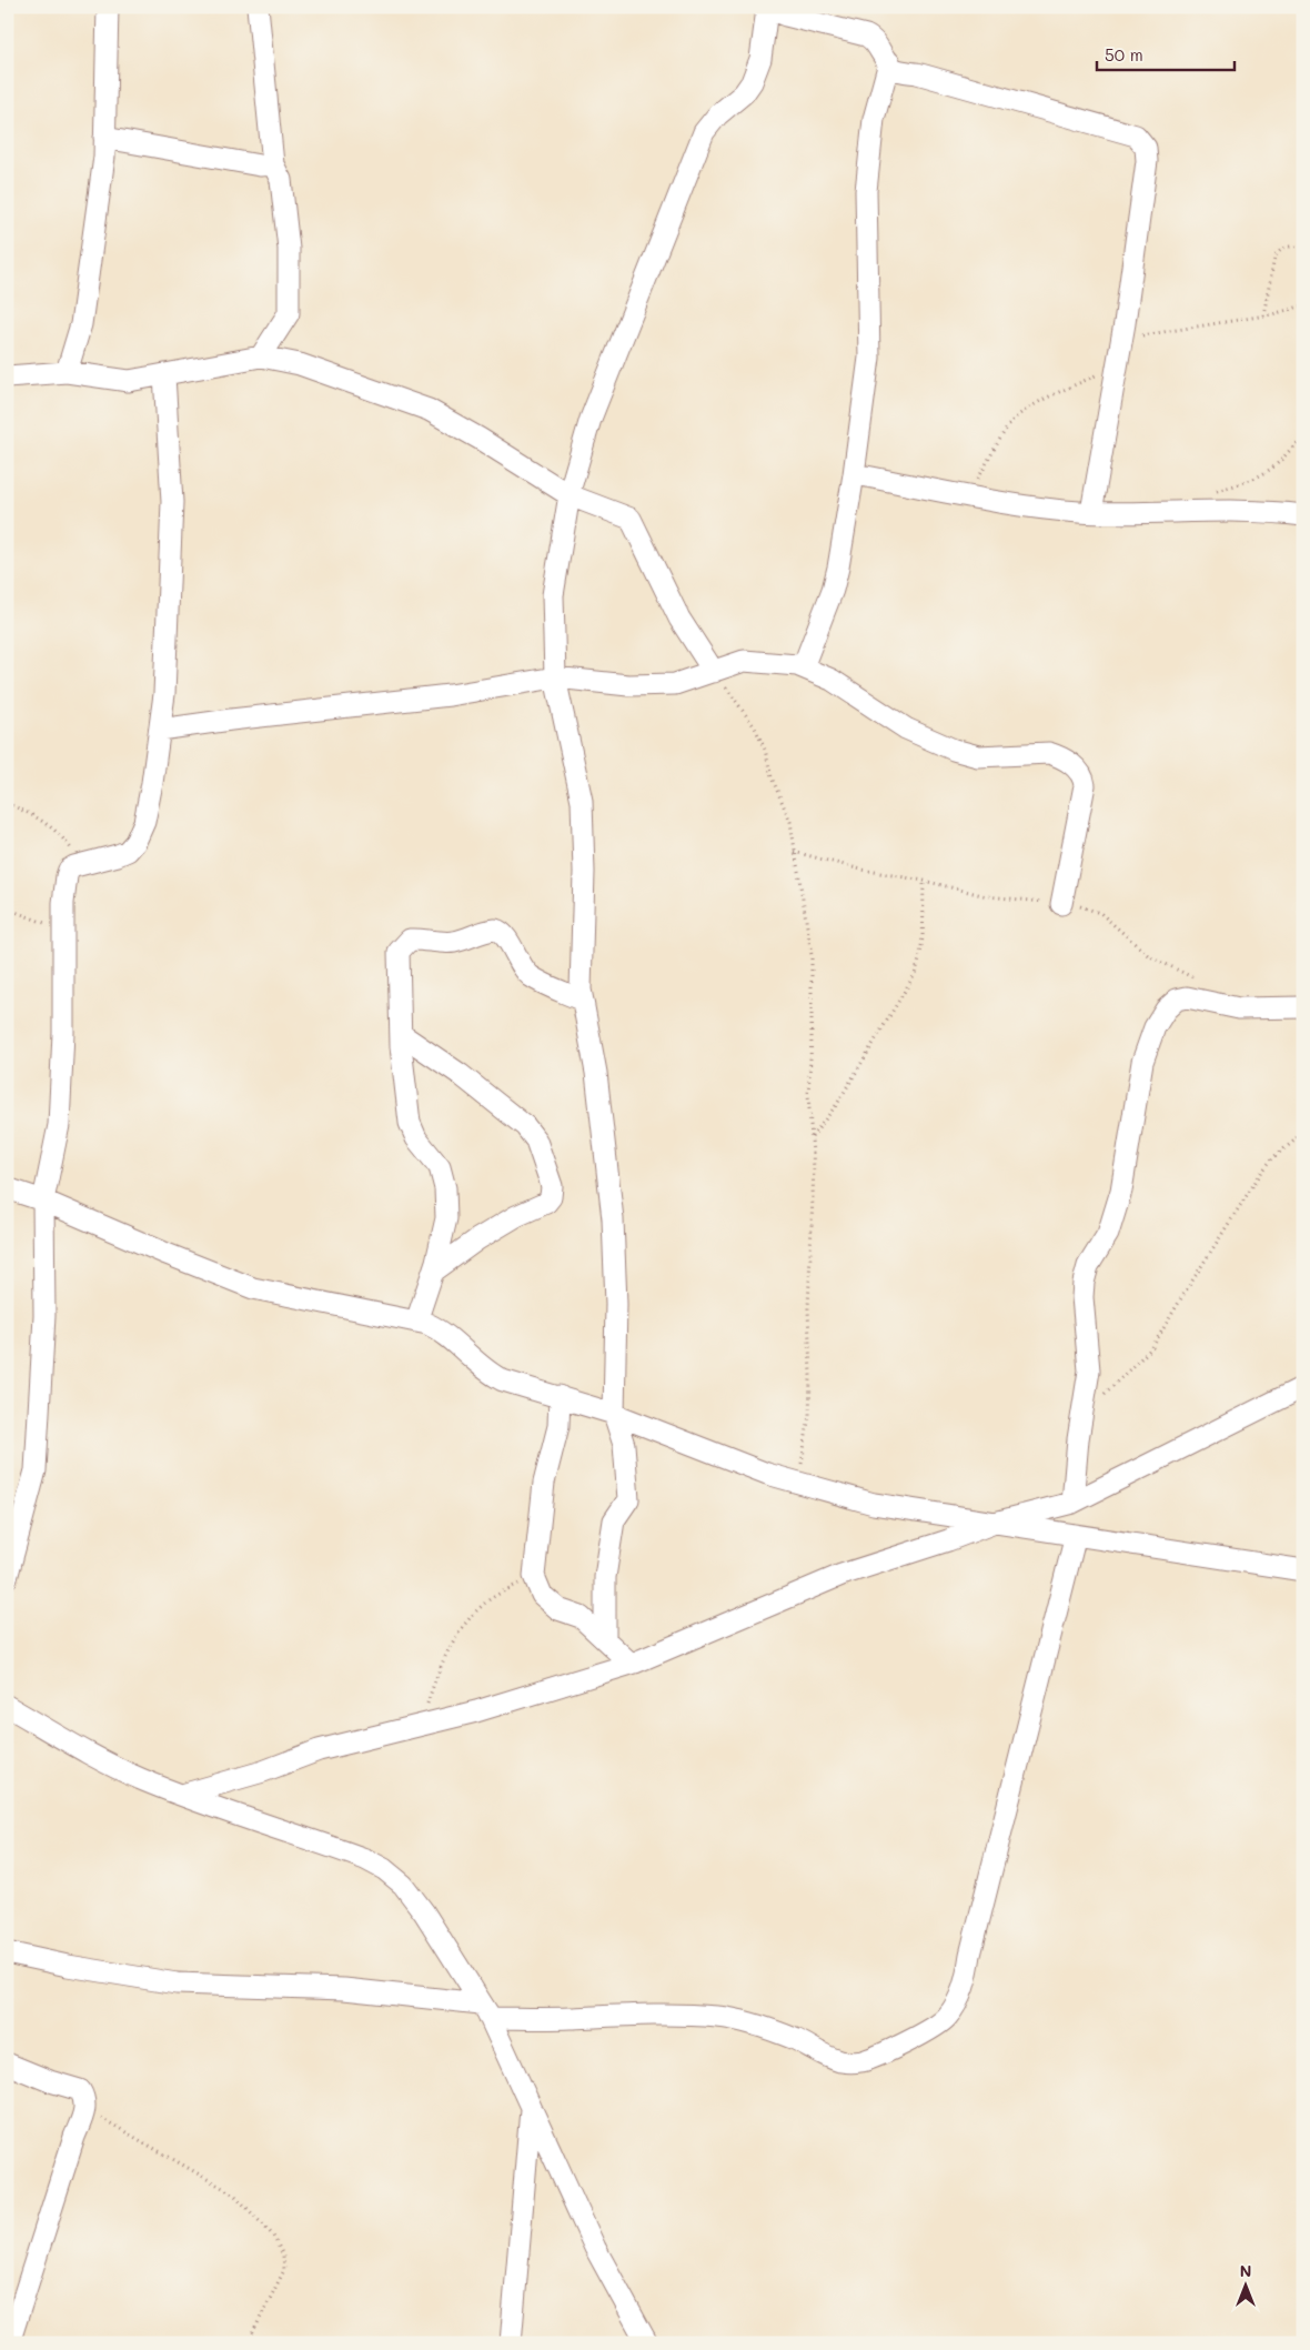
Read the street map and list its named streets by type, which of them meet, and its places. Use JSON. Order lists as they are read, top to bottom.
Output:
{
  "scale_bar": "50 m",
  "north": "top"
}
